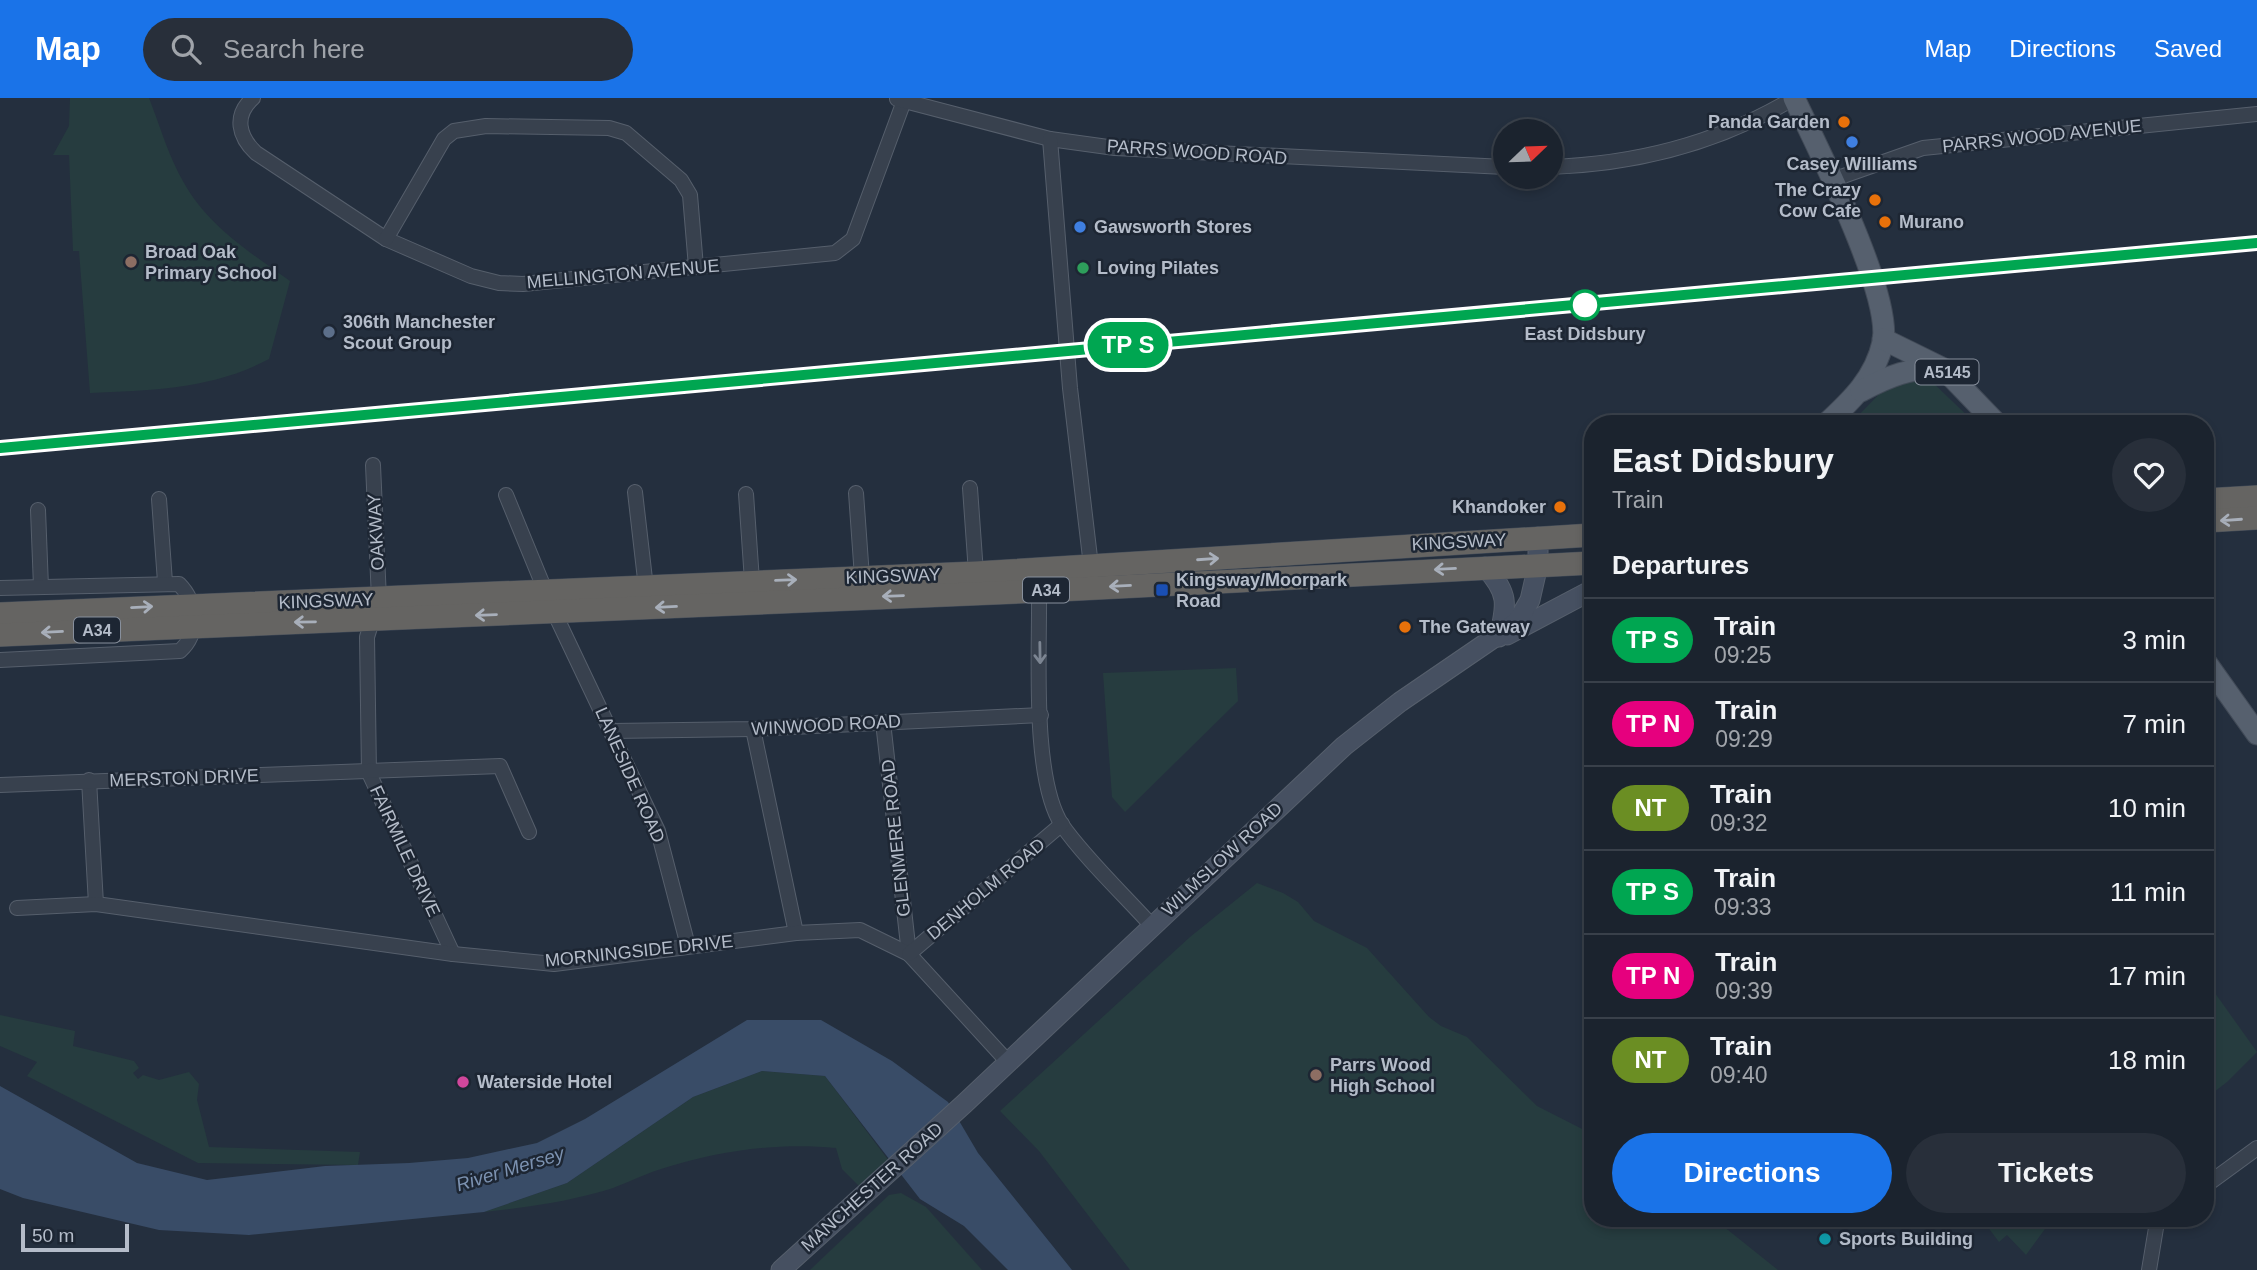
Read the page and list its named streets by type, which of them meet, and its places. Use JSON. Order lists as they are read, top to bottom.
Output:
{
  "streets": {
    "highway": ["KINGSWAY", "A34"],
    "main road": ["A5145", "WILMSLOW ROAD", "MANCHESTER ROAD"],
    "street": [
      "PARRS WOOD AVENUE",
      "PARRS WOOD ROAD",
      "MELLINGTON AVENUE",
      "OAKWAY",
      "WINWOOD ROAD",
      "LANESIDE ROAD",
      "MERSTON DRIVE",
      "GLENMERE ROAD",
      "FAIRMILE DRIVE",
      "DENHOLM ROAD",
      "MORNINGSIDE DRIVE"
    ]
  },
  "crossings": [
    ["PARRS WOOD AVENUE", "A5145"],
    ["PARRS WOOD ROAD", "MELLINGTON AVENUE"],
    ["OAKWAY", "KINGSWAY"],
    ["OAKWAY", "FAIRMILE DRIVE"],
    ["KINGSWAY", "LANESIDE ROAD"],
    ["KINGSWAY", "FAIRMILE DRIVE"],
    ["KINGSWAY", "WILMSLOW ROAD"],
    ["WINWOOD ROAD", "LANESIDE ROAD"],
    ["WINWOOD ROAD", "GLENMERE ROAD"],
    ["LANESIDE ROAD", "MORNINGSIDE DRIVE"],
    ["MERSTON DRIVE", "FAIRMILE DRIVE"],
    ["GLENMERE ROAD", "DENHOLM ROAD"],
    ["GLENMERE ROAD", "MORNINGSIDE DRIVE"],
    ["FAIRMILE DRIVE", "MORNINGSIDE DRIVE"],
    ["WILMSLOW ROAD", "MORNINGSIDE DRIVE"],
    ["WILMSLOW ROAD", "MANCHESTER ROAD"],
    ["DENHOLM ROAD", "MORNINGSIDE DRIVE"]
  ],
  "water": ["River Mersey"],
  "places": {
    "other": [
      "Panda Garden",
      "Casey Williams",
      "The Crazy Cow Cafe",
      "Murano",
      "Gawsworth Stores",
      "Broad Oak Primary School",
      "Loving Pilates",
      "East Didsbury",
      "306th Manchester Scout Group",
      "Khandoker",
      "The Gateway",
      "Parrs Wood High School",
      "Waterside Hotel",
      "Sports Building"
    ],
    "transit": ["Kingsway/Moorpark Road"]
  },
  "scale_bar": "50 m",
  "north": "top right",
  "page": {
    "header": "Map",
    "search": "Search here",
    "nav": ["Map", "Directions", "Saved"],
    "on_map": "TP S",
    "heading": [
      ["East Didsbury", "Train"],
      "Departures"
    ],
    "list": [
      {
        "mark": "TP S",
        "name": "Train",
        "note": "09:25",
        "value": "3 min"
      },
      {
        "mark": "TP N",
        "name": "Train",
        "note": "09:29",
        "value": "7 min"
      },
      {
        "mark": "NT",
        "name": "Train",
        "note": "09:32",
        "value": "10 min"
      },
      {
        "mark": "TP S",
        "name": "Train",
        "note": "09:33",
        "value": "11 min"
      },
      {
        "mark": "TP N",
        "name": "Train",
        "note": "09:39",
        "value": "17 min"
      },
      {
        "mark": "NT",
        "name": "Train",
        "note": "09:40",
        "value": "18 min"
      }
    ],
    "buttons": ["Directions", "Tickets"],
    "scale": "50 m"
  }
}
